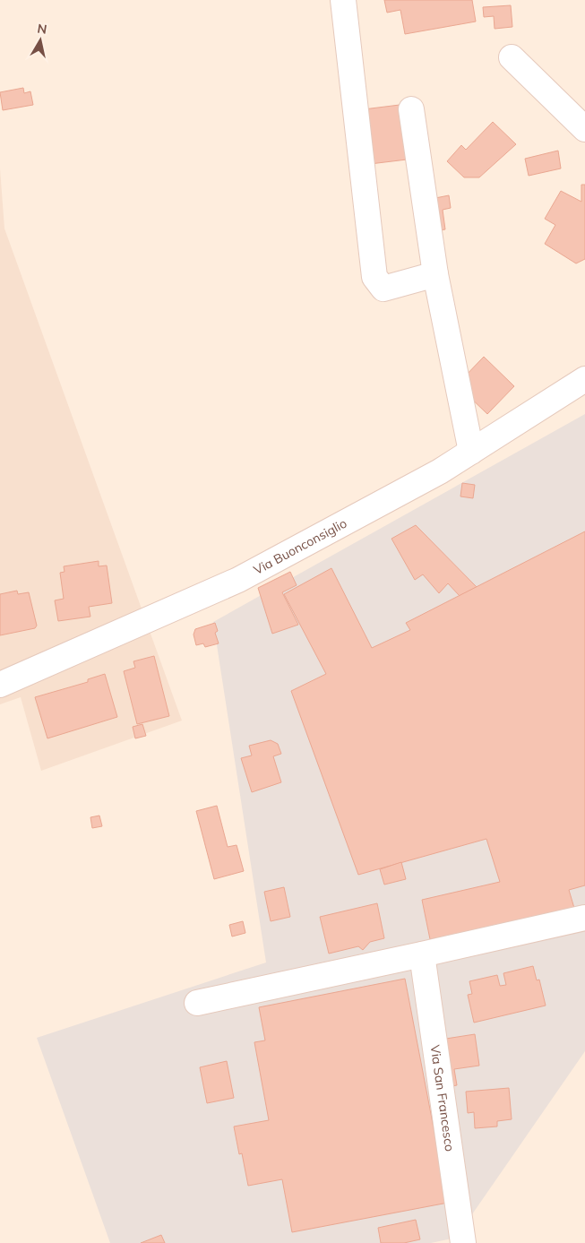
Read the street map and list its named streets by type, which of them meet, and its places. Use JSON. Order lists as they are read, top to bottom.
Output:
{
  "streets": {
    "street": ["Via Buonconsiglio", "Via San Francesco"]
  },
  "north": "top"
}
